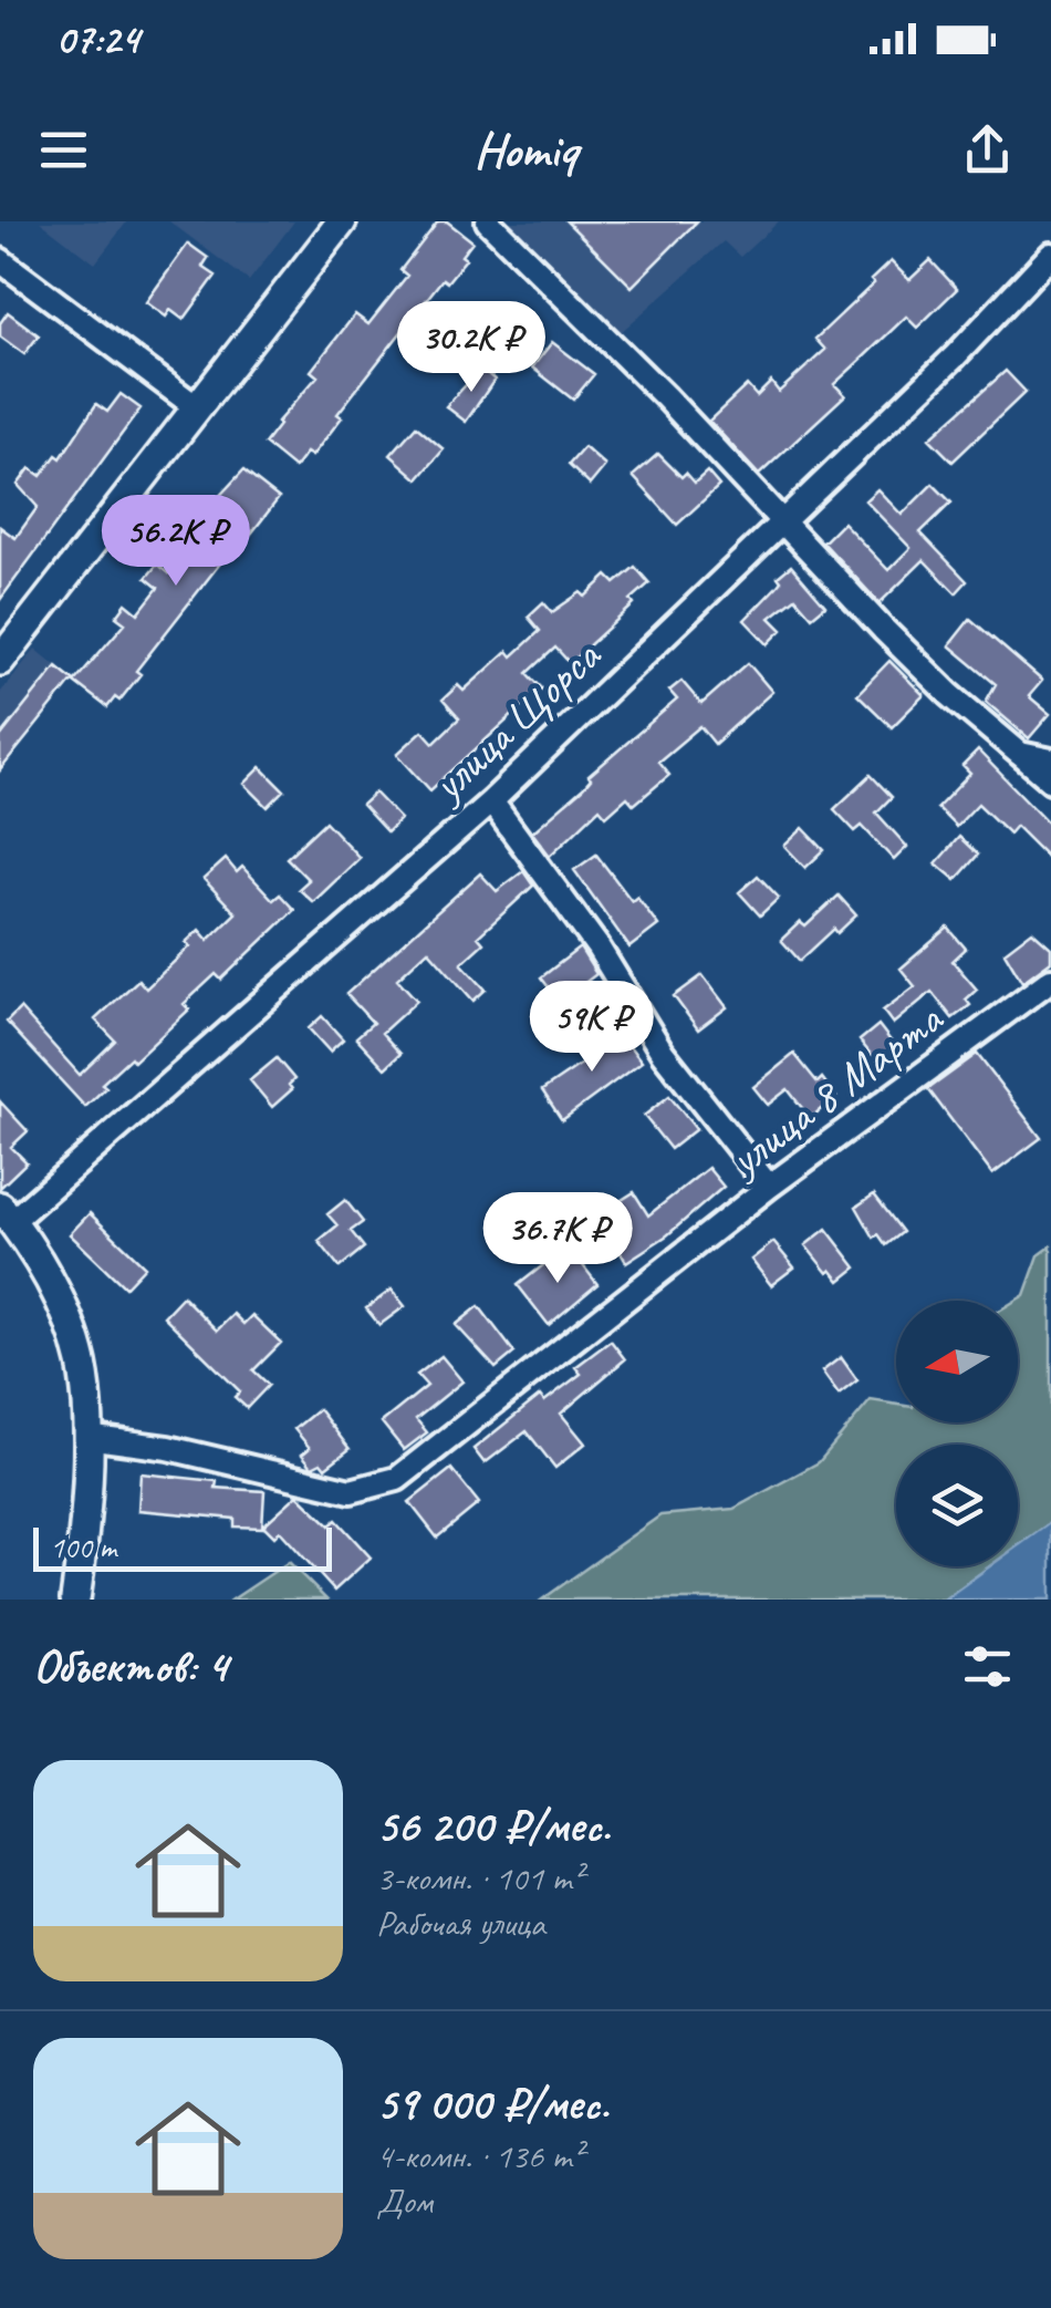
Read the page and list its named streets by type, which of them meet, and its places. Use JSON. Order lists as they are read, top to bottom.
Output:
{
  "streets": {
    "street": ["улица Щорса", "улица 8 Марта"]
  },
  "scale_bar": "100 m",
  "north": "left",
  "page": {
    "status": "07:24",
    "header": "Homiq",
    "price": [
      "30.2K ₽",
      "56.2K ₽",
      "59K ₽",
      "36.7K ₽"
    ],
    "scale": "100 m",
    "heading": "Объектов: 4",
    "list": [
      {
        "name": "56 200 ₽/мес.",
        "note": "3-комн. · 101 m² · Рабочая улица"
      },
      {
        "name": "59 000 ₽/мес.",
        "note": "4-комн. · 136 m² · Дом"
      }
    ]
  }
}
